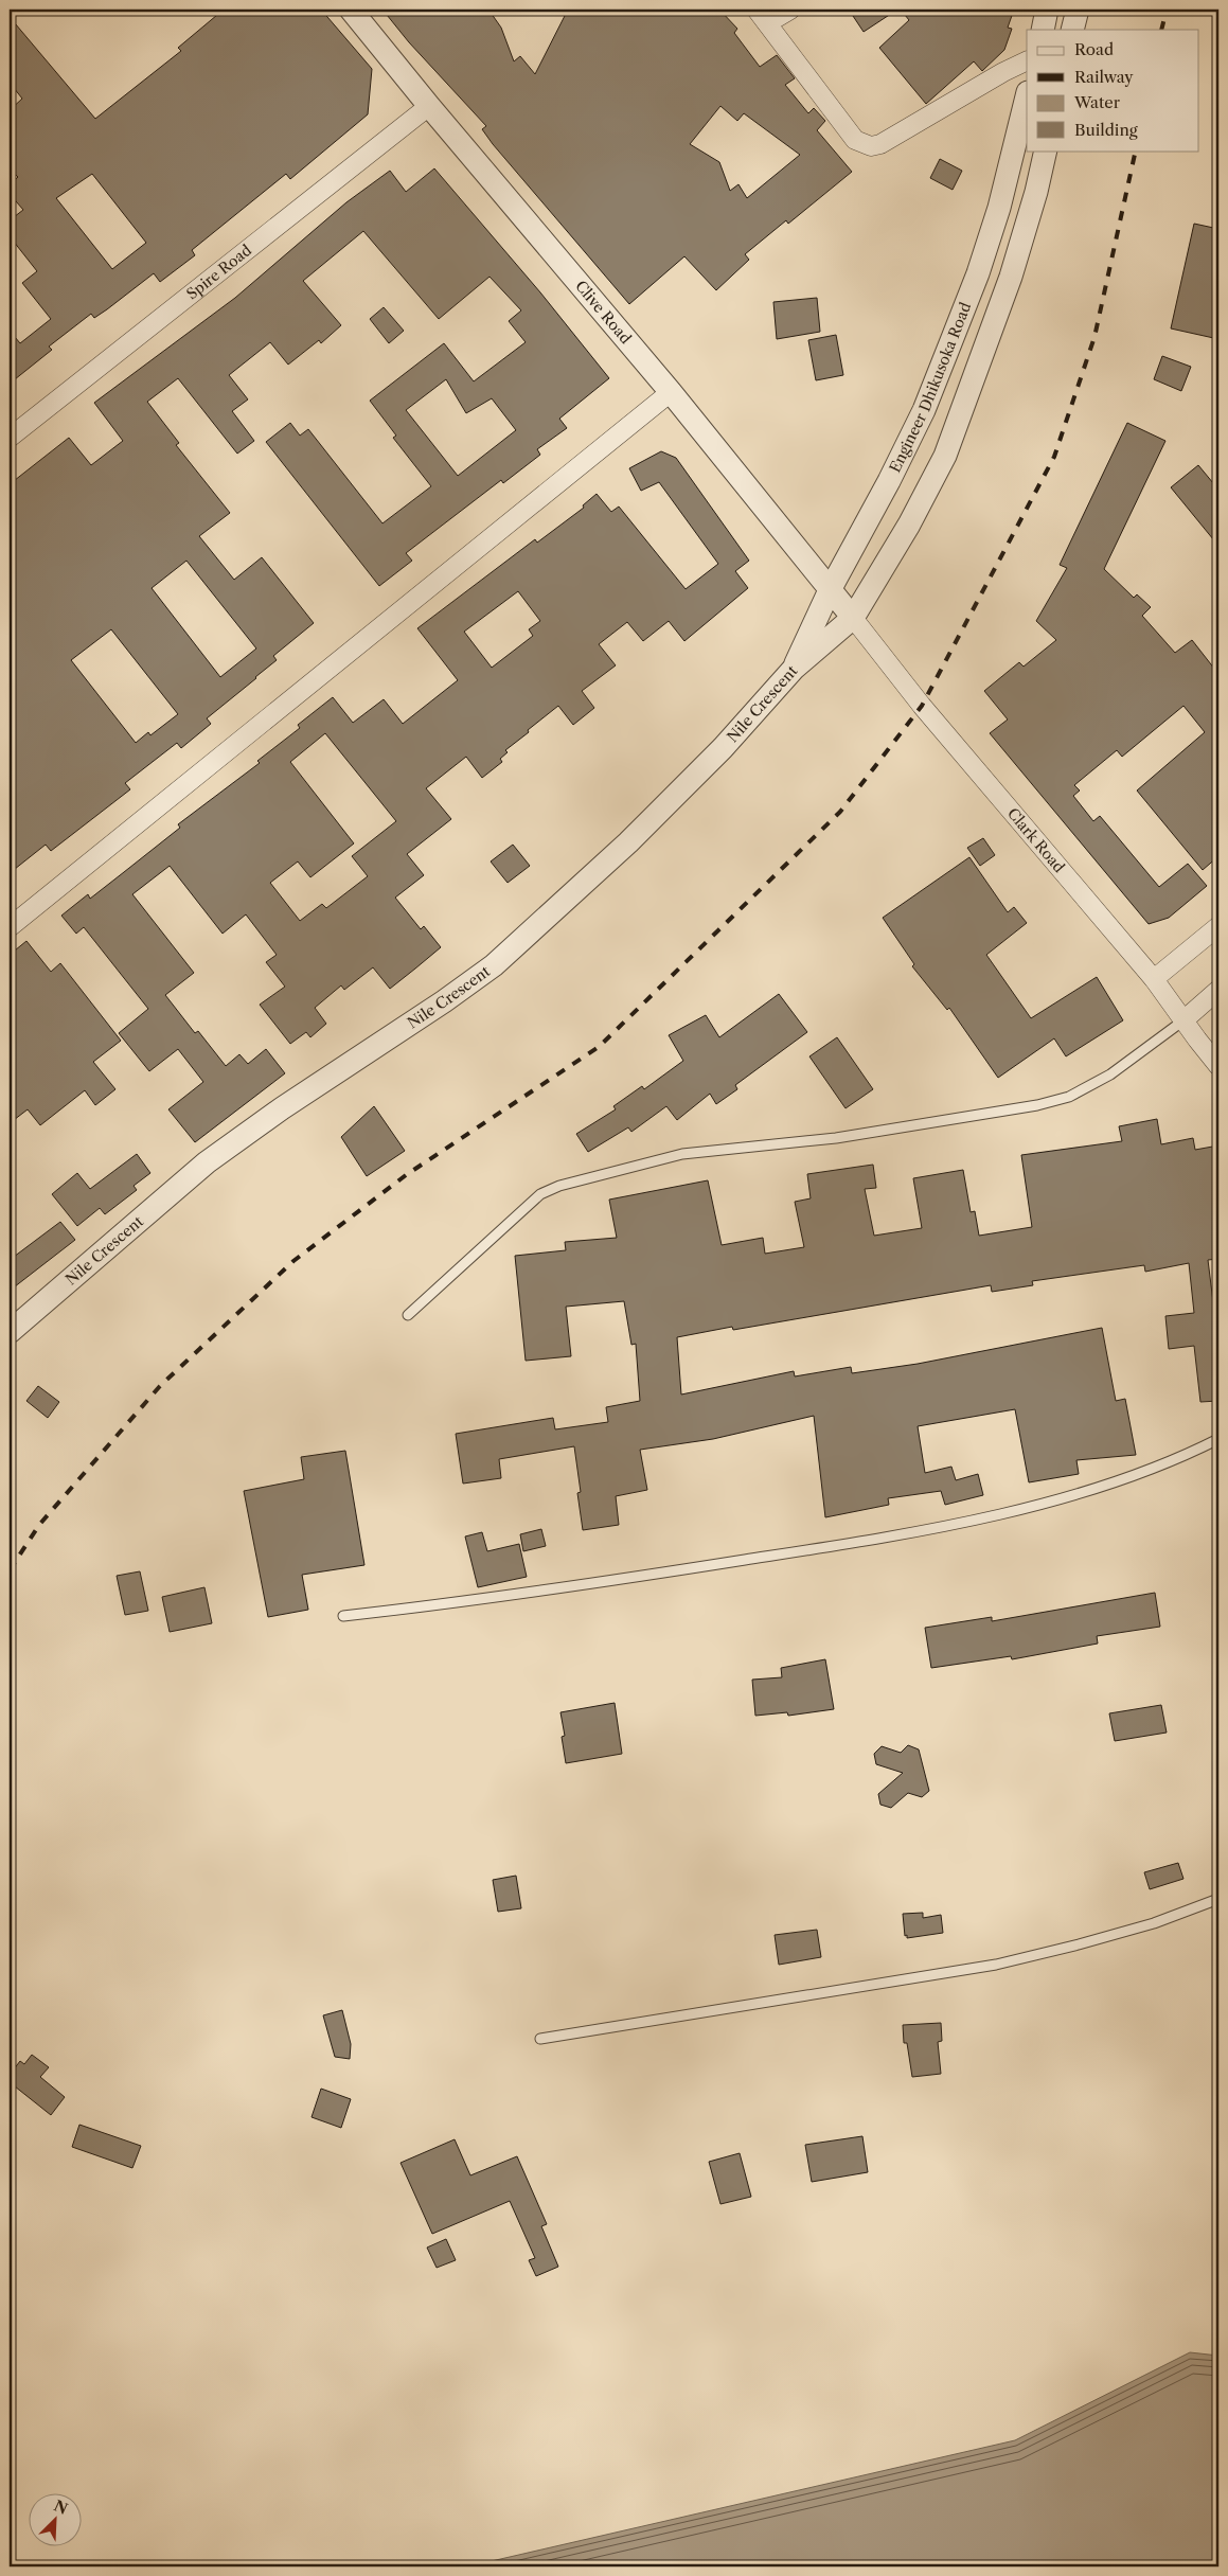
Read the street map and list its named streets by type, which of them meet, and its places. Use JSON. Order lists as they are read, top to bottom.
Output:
{
  "streets": {
    "street": [
      "Spire Road",
      "Clive Road",
      "Engineer Dhikusoka Road",
      "Nile Crescent",
      "Clark Road"
    ]
  },
  "crossings": [
    ["Spire Road", "Clive Road"],
    ["Clive Road", "Engineer Dhikusoka Road"],
    ["Clive Road", "Nile Crescent"],
    ["Clive Road", "Clark Road"],
    ["Engineer Dhikusoka Road", "Nile Crescent"],
    ["Nile Crescent", "Clark Road"]
  ],
  "legend": [
    "Road",
    "Railway",
    "Water",
    "Building"
  ],
  "north": "top right"
}
